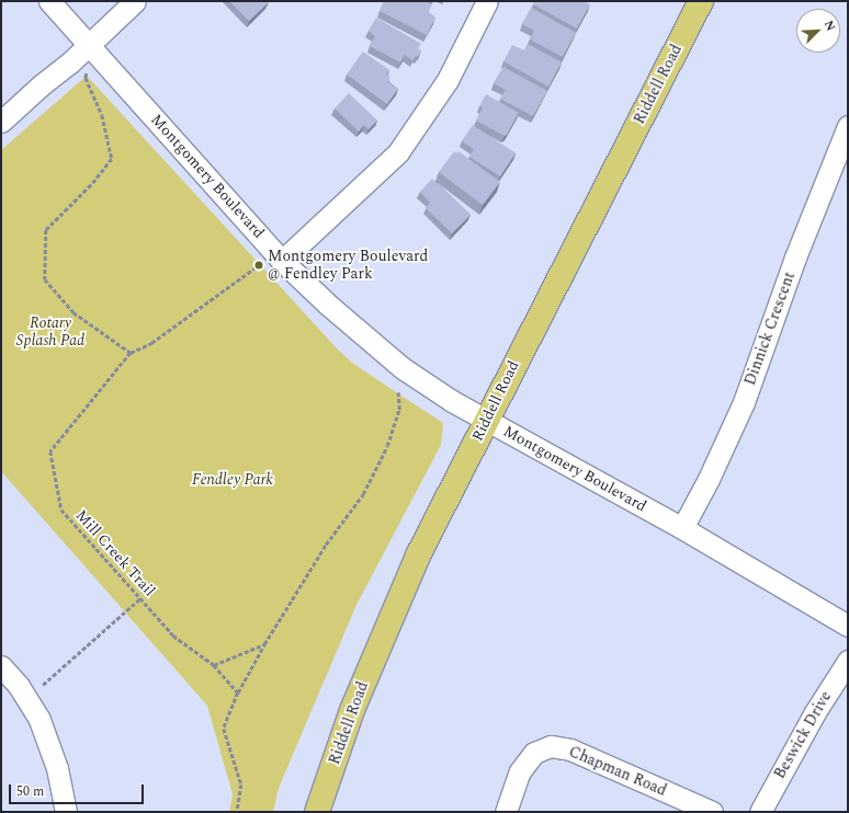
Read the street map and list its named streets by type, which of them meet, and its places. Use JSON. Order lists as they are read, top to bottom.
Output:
{
  "streets": {
    "main road": ["Riddell Road"],
    "street": [
      "Montgomery Boulevard",
      "Dinnick Crescent",
      "Beswick Drive",
      "Chapman Road"
    ],
    "path": ["Mill Creek Trail"]
  },
  "crossings": [
    ["Riddell Road", "Montgomery Boulevard"],
    ["Montgomery Boulevard", "Dinnick Crescent"],
    ["Montgomery Boulevard", "Mill Creek Trail"]
  ],
  "parks": ["Rotary Splash Pad", "Fendley Park"],
  "places": ["Montgomery Boulevard @ Fendley Park"],
  "scale_bar": "50 m",
  "north": "top right"
}
